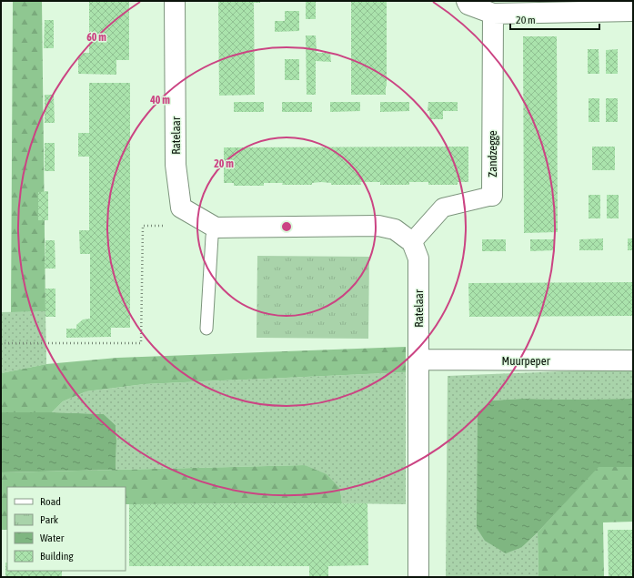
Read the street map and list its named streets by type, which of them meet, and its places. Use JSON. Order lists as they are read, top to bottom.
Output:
{
  "streets": {
    "street": ["Ratelaar", "Zandzegge", "Muurpeper"]
  },
  "crossings": [
    ["Ratelaar", "Zandzegge"],
    ["Ratelaar", "Muurpeper"]
  ],
  "legend": [
    "Road",
    "Park",
    "Water",
    "Building"
  ],
  "scale_bar": "20 m",
  "rings": ["60 m", "40 m", "20 m"]
}
